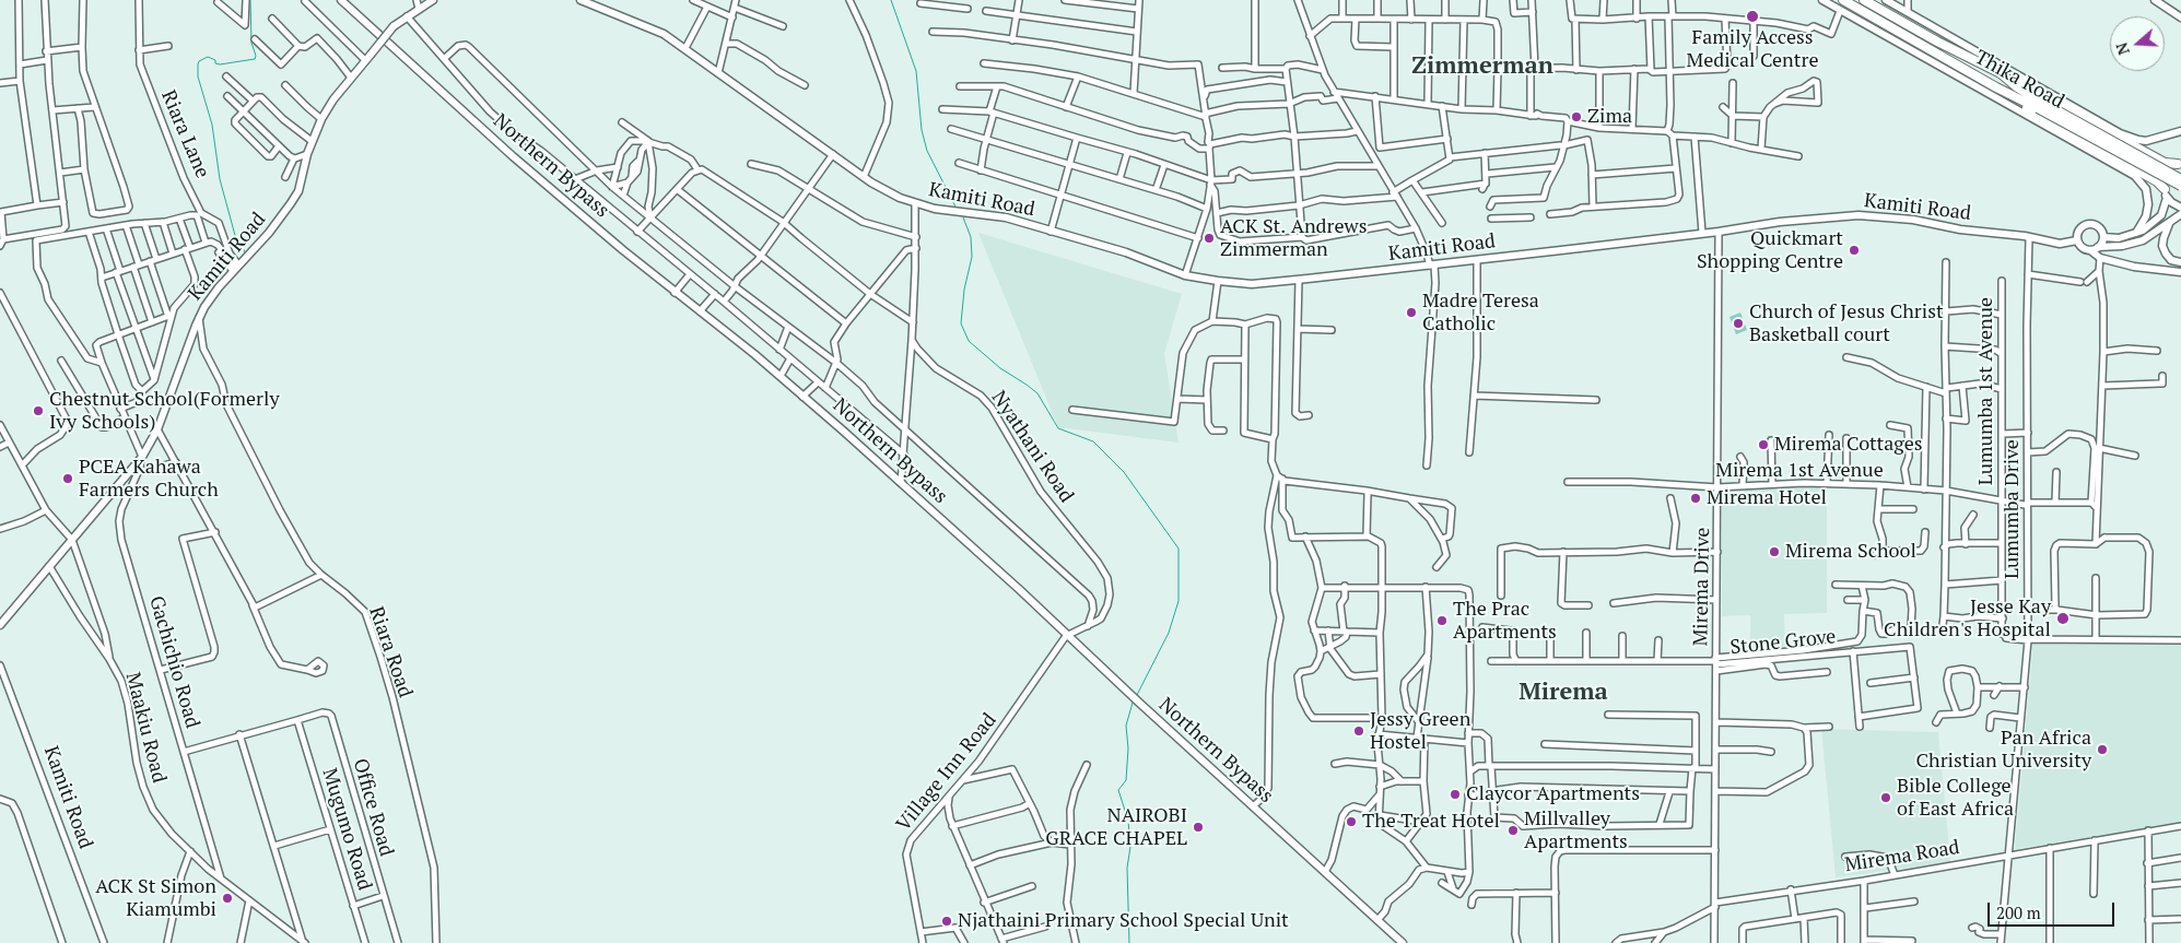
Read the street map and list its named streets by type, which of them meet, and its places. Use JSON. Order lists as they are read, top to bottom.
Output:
{
  "streets": {
    "highway": ["Thika Road"],
    "main road": ["Northern Bypass", "Kamiti Road"],
    "street": [
      "Riara Lane",
      "Lumumba 1st Avenue",
      "Nyathani Road",
      "Mirema 1st Avenue",
      "Lumumba Drive",
      "Mirema Drive",
      "Stone Grove",
      "Riara Road",
      "Gachichio Road",
      "Maakiu Road",
      "Village Inn Road",
      "Office Road",
      "Mugumo Road",
      "Mirema Road"
    ]
  },
  "crossings": [
    ["Riara Lane", "Kamiti Road"],
    ["Northern Bypass", "Village Inn Road"],
    ["Kamiti Road", "Lumumba Drive"],
    ["Kamiti Road", "Mirema Drive"],
    ["Kamiti Road", "Riara Road"],
    ["Kamiti Road", "Gachichio Road"],
    ["Kamiti Road", "Maakiu Road"],
    ["Lumumba 1st Avenue", "Mirema 1st Avenue"],
    ["Lumumba 1st Avenue", "Lumumba Drive"],
    ["Mirema 1st Avenue", "Lumumba Drive"],
    ["Mirema 1st Avenue", "Mirema Drive"],
    ["Lumumba Drive", "Mirema Road"],
    ["Mirema Drive", "Stone Grove"],
    ["Mirema Drive", "Mirema Road"],
    ["Gachichio Road", "Maakiu Road"],
    ["Gachichio Road", "Office Road"],
    ["Office Road", "Mugumo Road"]
  ],
  "districts": ["Zimmerman", "Mirema"],
  "places": [
    "Family Access Medical Centre",
    "Zima",
    "ACK St. Andrews Zimmerman",
    "Quickmart Shopping Centre",
    "Madre Teresa Catholic",
    "Church of Jesus Christ Basketball court",
    "Chestnut School(Formerly Ivy Schools)",
    "Mirema Cottages",
    "PCEA Kahawa Farmers Church",
    "Mirema Hotel",
    "Mirema School",
    "Jesse Kay Children's Hospital",
    "The Prac Apartments",
    "Jessy Green Hostel",
    "Pan Africa Christian University",
    "Claycor Apartments",
    "Bible College of East Africa",
    "The Treat Hotel",
    "NAIROBI GRACE CHAPEL",
    "Millvalley Apartments",
    "ACK St Simon Kiamumbi",
    "Njathaini Primary School Special Unit"
  ],
  "scale_bar": "200 m",
  "north": "left"
}
